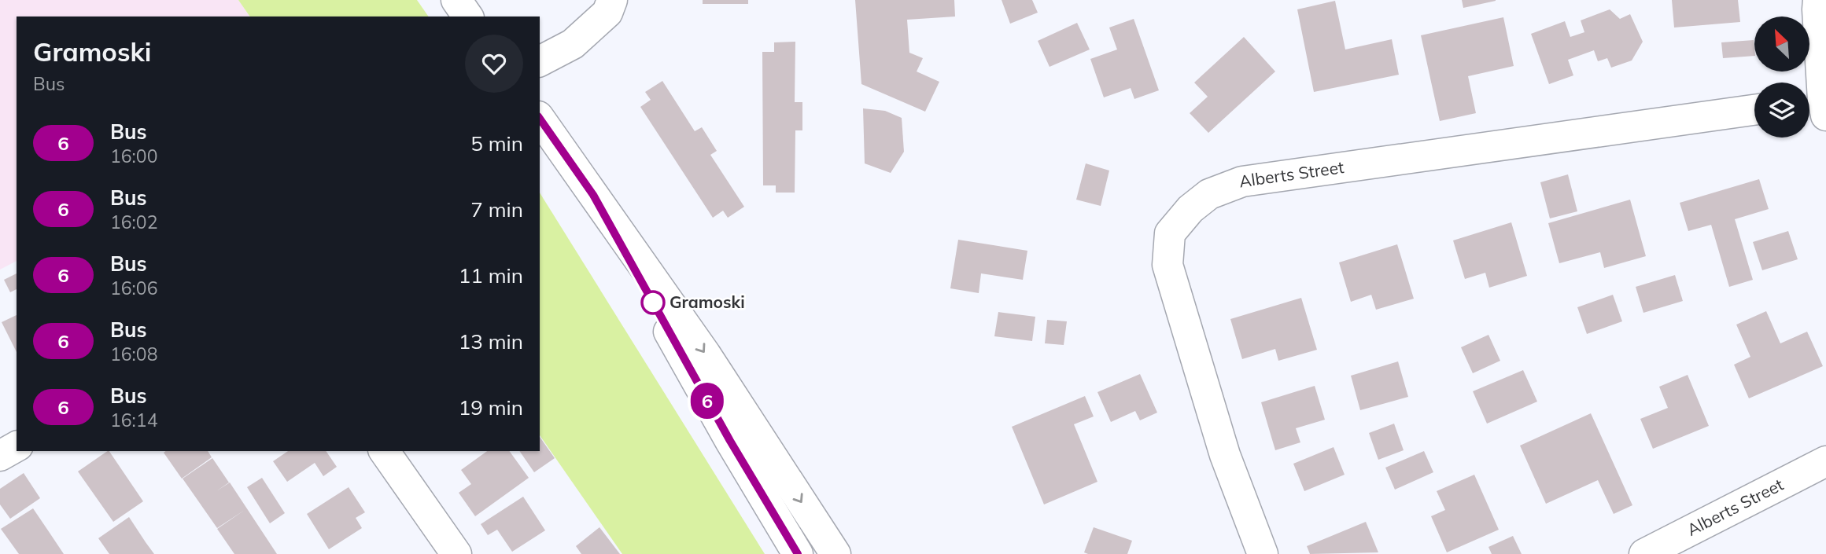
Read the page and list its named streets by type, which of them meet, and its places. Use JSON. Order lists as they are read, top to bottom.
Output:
{
  "streets": {
    "street": ["Alberts Street"]
  },
  "places": ["Gramoski"],
  "lines": ["bus line 6"],
  "north": "top left",
  "page": {
    "on_map": "6",
    "heading": ["Gramoski", "Bus"],
    "list": [
      {
        "mark": "6",
        "name": "Bus",
        "note": "16:00",
        "value": "5 min"
      },
      {
        "mark": "6",
        "name": "Bus",
        "note": "16:02",
        "value": "7 min"
      },
      {
        "mark": "6",
        "name": "Bus",
        "note": "16:06",
        "value": "11 min"
      },
      {
        "mark": "6",
        "name": "Bus",
        "note": "16:08",
        "value": "13 min"
      },
      {
        "mark": "6",
        "name": "Bus",
        "note": "16:14",
        "value": "19 min"
      }
    ]
  }
}
